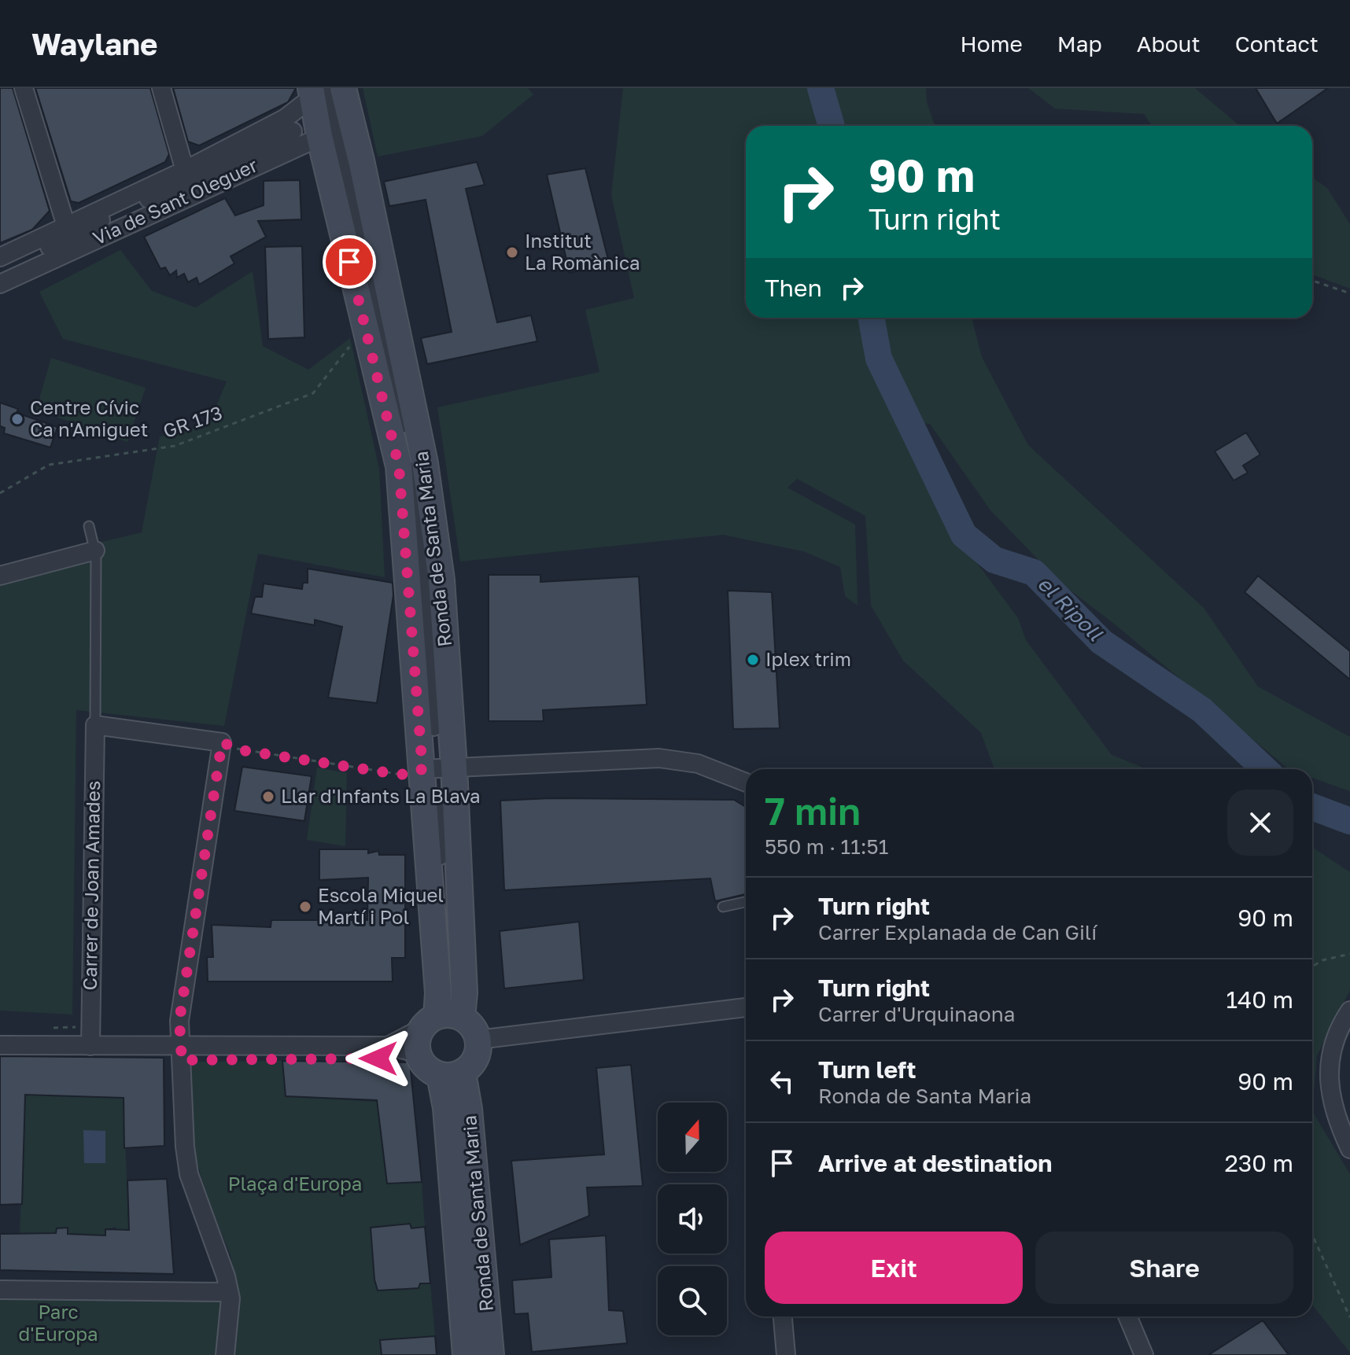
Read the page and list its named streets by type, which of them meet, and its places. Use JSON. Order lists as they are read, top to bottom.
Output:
{
  "streets": {
    "street": ["Via de Sant Oleguer", "Ronda de Santa Maria", "Carrer de Joan Amades"],
    "path": ["GR 173"]
  },
  "crossings": [
    ["Via de Sant Oleguer", "Ronda de Santa Maria"],
    ["GR 173", "Ronda de Santa Maria"]
  ],
  "water": ["el Ripoll"],
  "parks": ["Plaça d'Europa", "Parc d'Europa"],
  "places": [
    "Institut La Romànica",
    "Centre Cívic Ca n'Amiguet",
    "Iplex trim",
    "Llar d'Infants La Blava",
    "Escola Miquel Martí i Pol"
  ],
  "north": "top",
  "page": {
    "header": "Waylane",
    "nav": [
      "Home",
      "Map",
      "About",
      "Contact"
    ],
    "turn": ["90 m", "Turn right"],
    "then": "Then",
    "heading": ["7 min", "550 m · 11:51"],
    "list": [
      {
        "name": "Turn right",
        "note": "Carrer Explanada de Can Gilí",
        "value": "90 m"
      },
      {
        "name": "Turn right",
        "note": "Carrer d'Urquinaona",
        "value": "140 m"
      },
      {
        "name": "Turn left",
        "note": "Ronda de Santa Maria",
        "value": "90 m"
      },
      {
        "name": "Arrive at destination",
        "value": "230 m"
      }
    ],
    "buttons": ["Exit", "Share"]
  }
}
